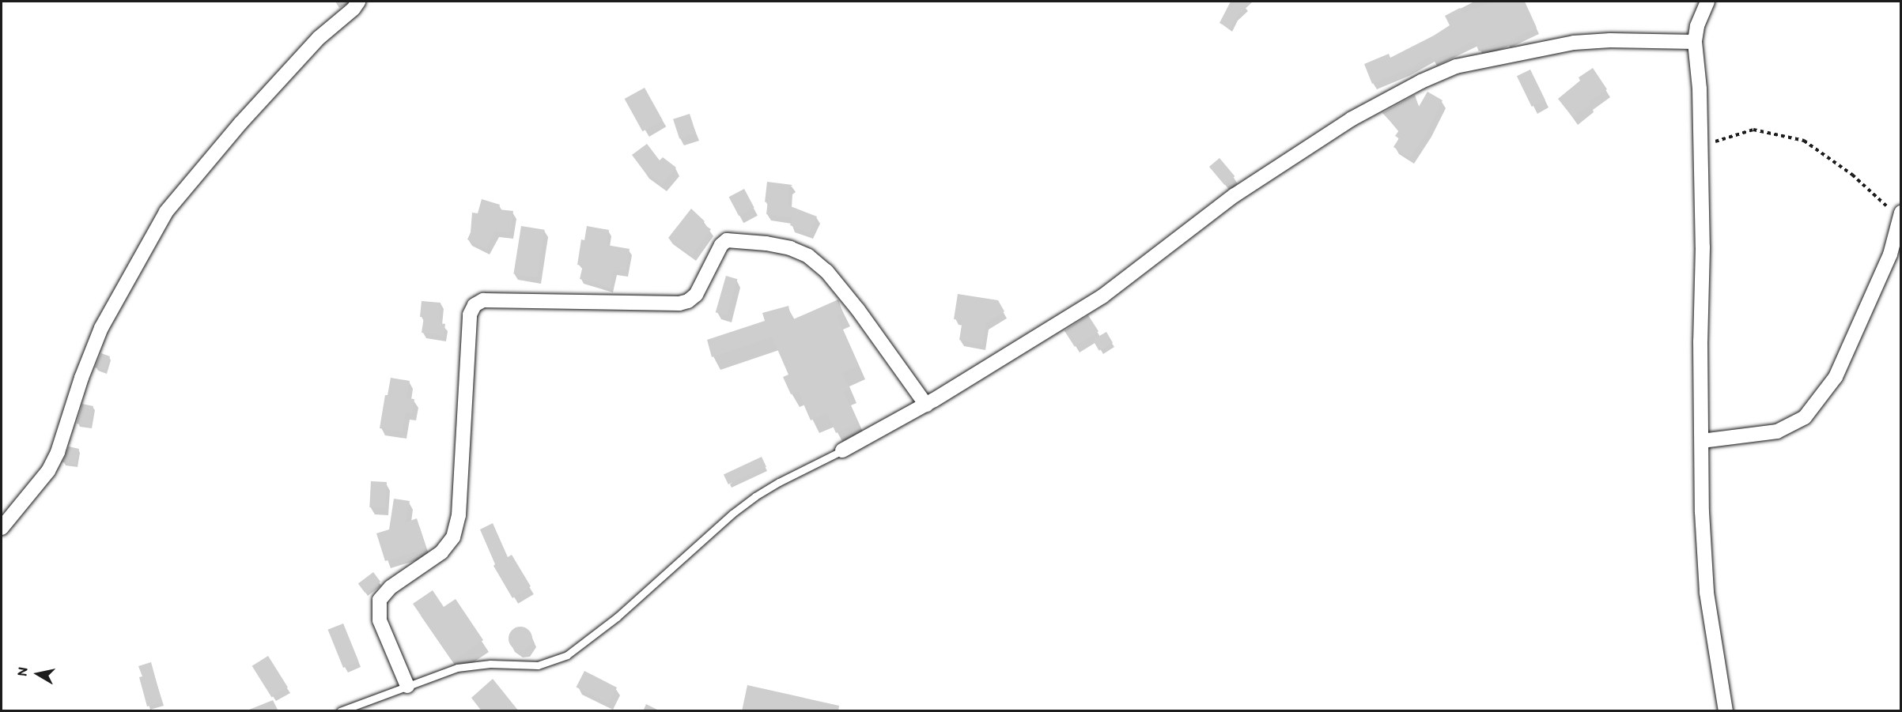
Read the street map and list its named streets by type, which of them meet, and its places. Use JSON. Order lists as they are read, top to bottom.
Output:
{
  "north": "left"
}
